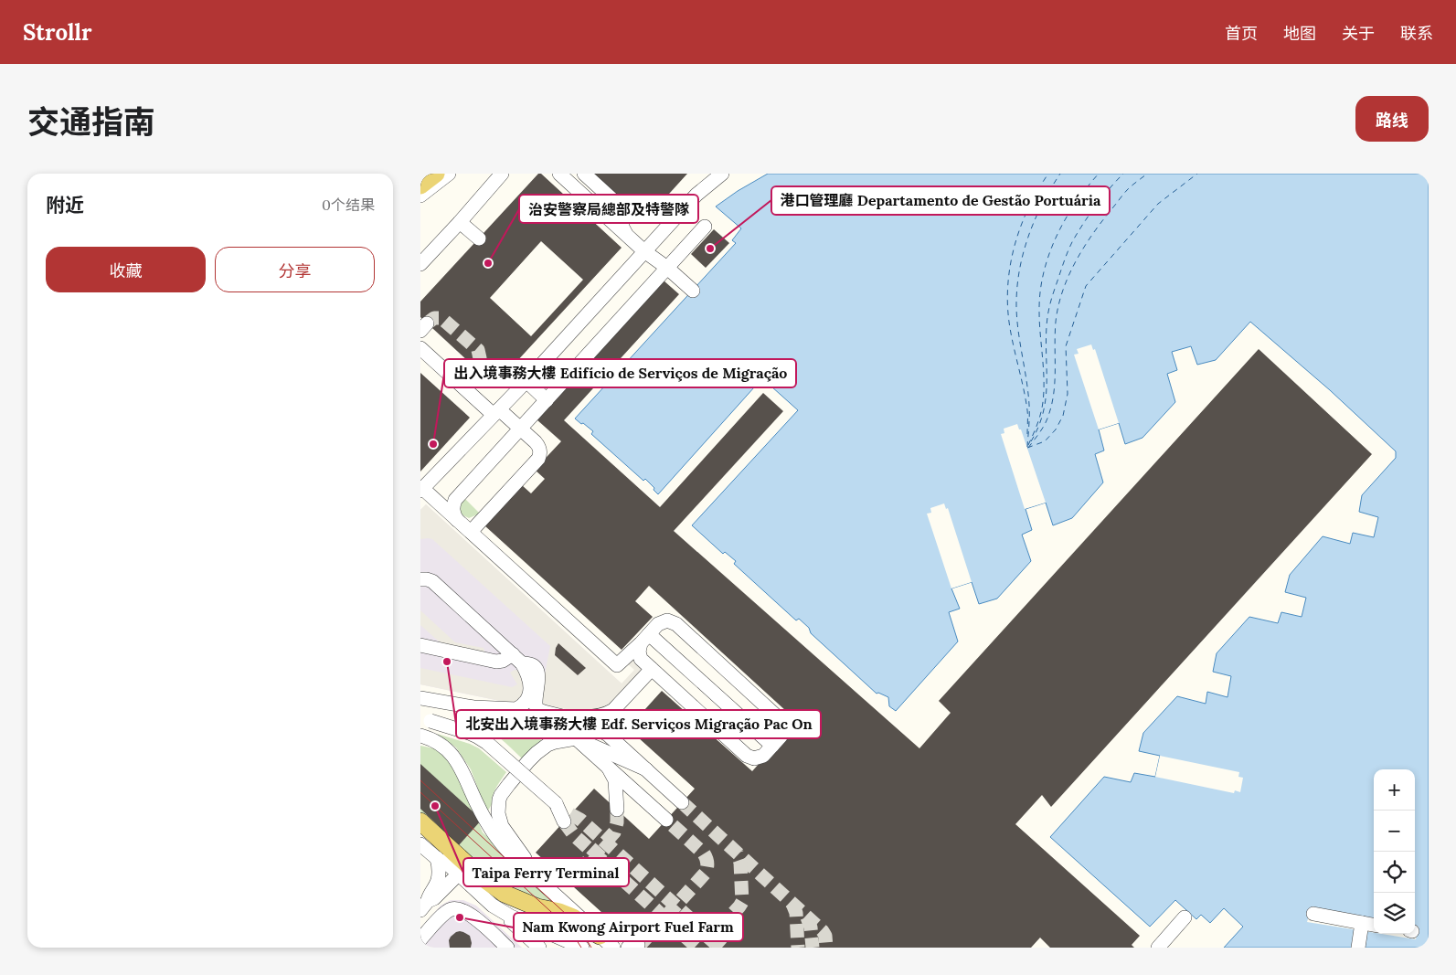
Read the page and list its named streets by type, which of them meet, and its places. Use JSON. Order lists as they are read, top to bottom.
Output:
{
  "places": [
    "港口管理廳 Departamento de Gestão Portuária",
    "治安警察局總部及特警隊",
    "出入境事務大樓 Edifício de Serviços de Migração",
    "北安出入境事務大樓 Edf. Serviços Migração Pac On",
    "Taipa Ferry Terminal",
    "Nam Kwong Airport Fuel Farm"
  ],
  "page": {
    "header": "Strollr",
    "nav": [
      "首页",
      "地图",
      "关于",
      "联系"
    ],
    "title": "交通指南",
    "buttons": [
      "路线",
      ["收藏", "分享"]
    ],
    "heading": ["附近", "0个结果"],
    "map_buttons": ["+", "−"]
  }
}
